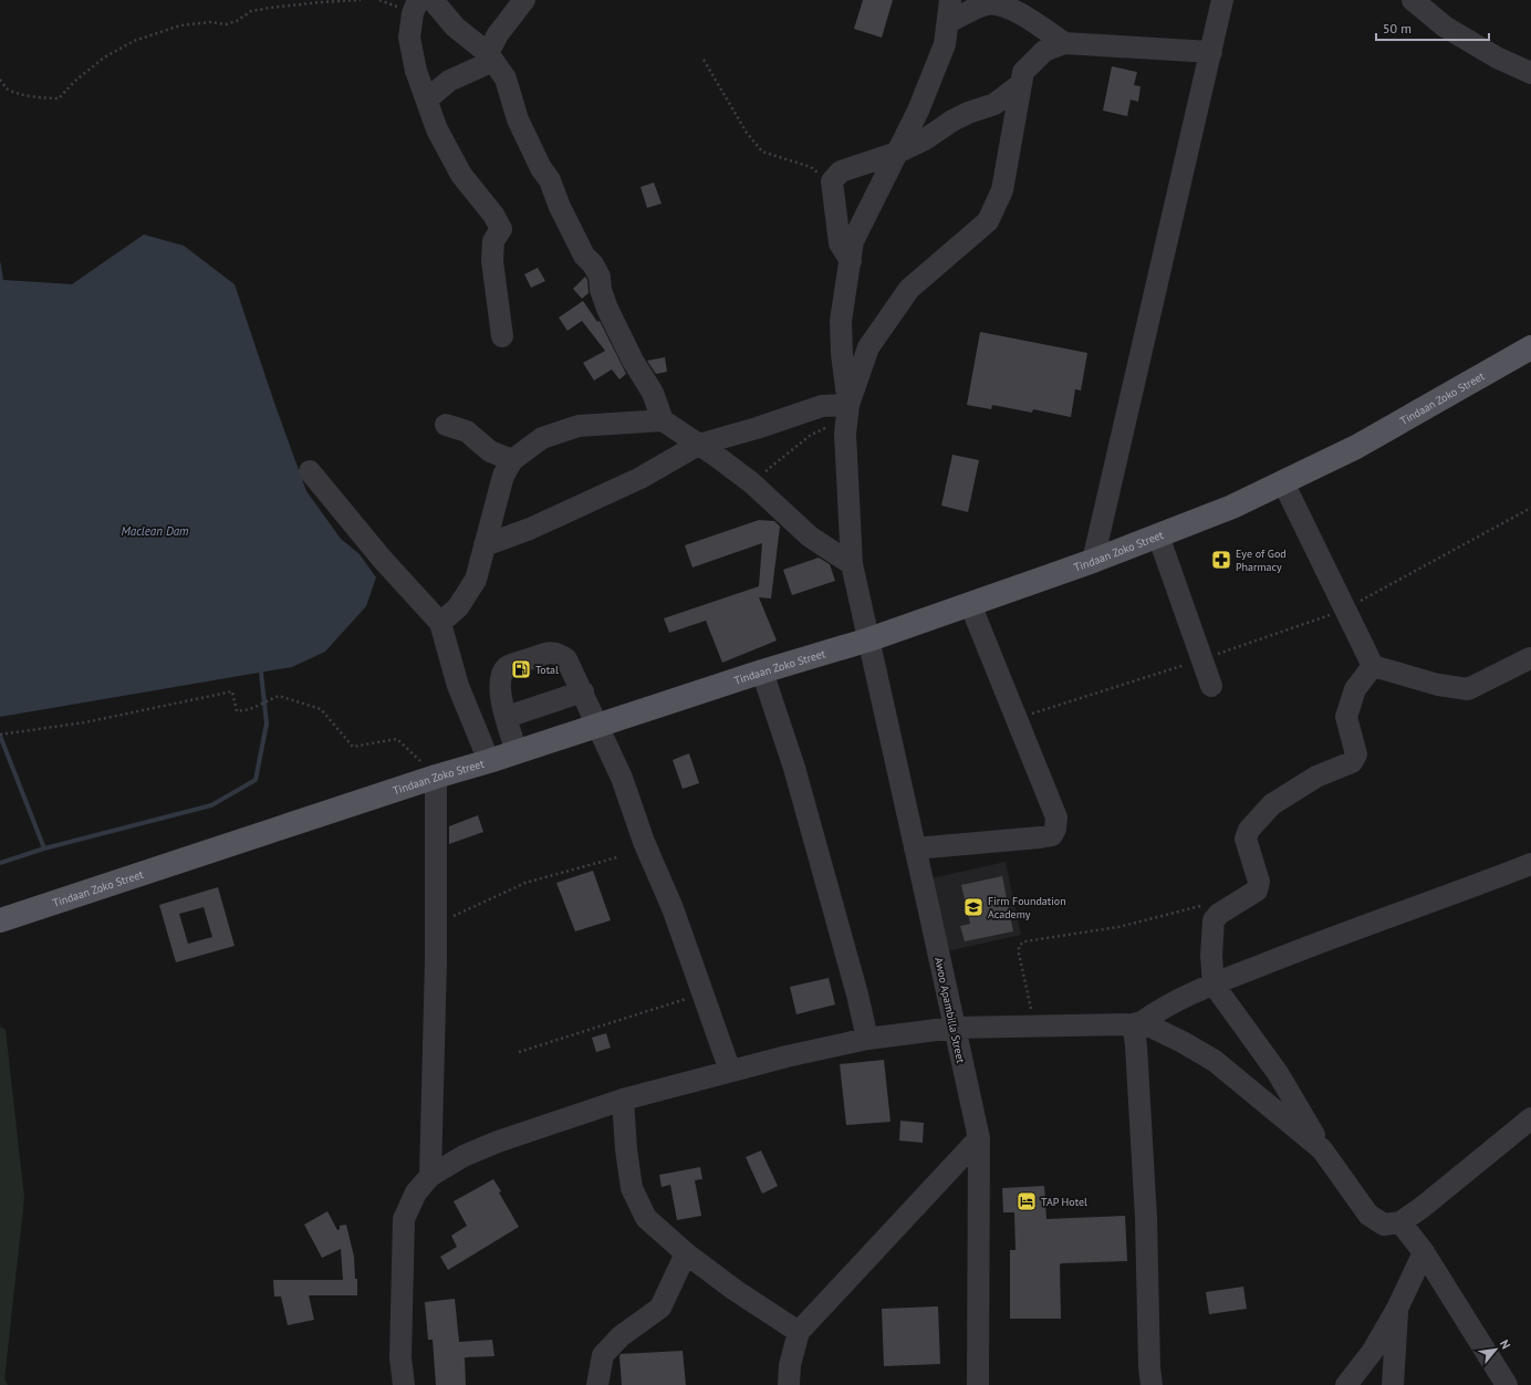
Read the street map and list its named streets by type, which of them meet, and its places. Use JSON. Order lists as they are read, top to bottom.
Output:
{
  "streets": {
    "main road": ["Tindaan Zoko Street"],
    "street": ["Awoo Apambilla Street"]
  },
  "crossings": [
    ["Tindaan Zoko Street", "Awoo Apambilla Street"]
  ],
  "water": ["Maclean Dam"],
  "places": {
    "pharmacy": ["Eye of God Pharmacy"],
    "fuel station": ["Total"],
    "school or university": ["Firm Foundation Academy"],
    "hotel": ["TAP Hotel"]
  },
  "scale_bar": "50 m",
  "north": "top right"
}
